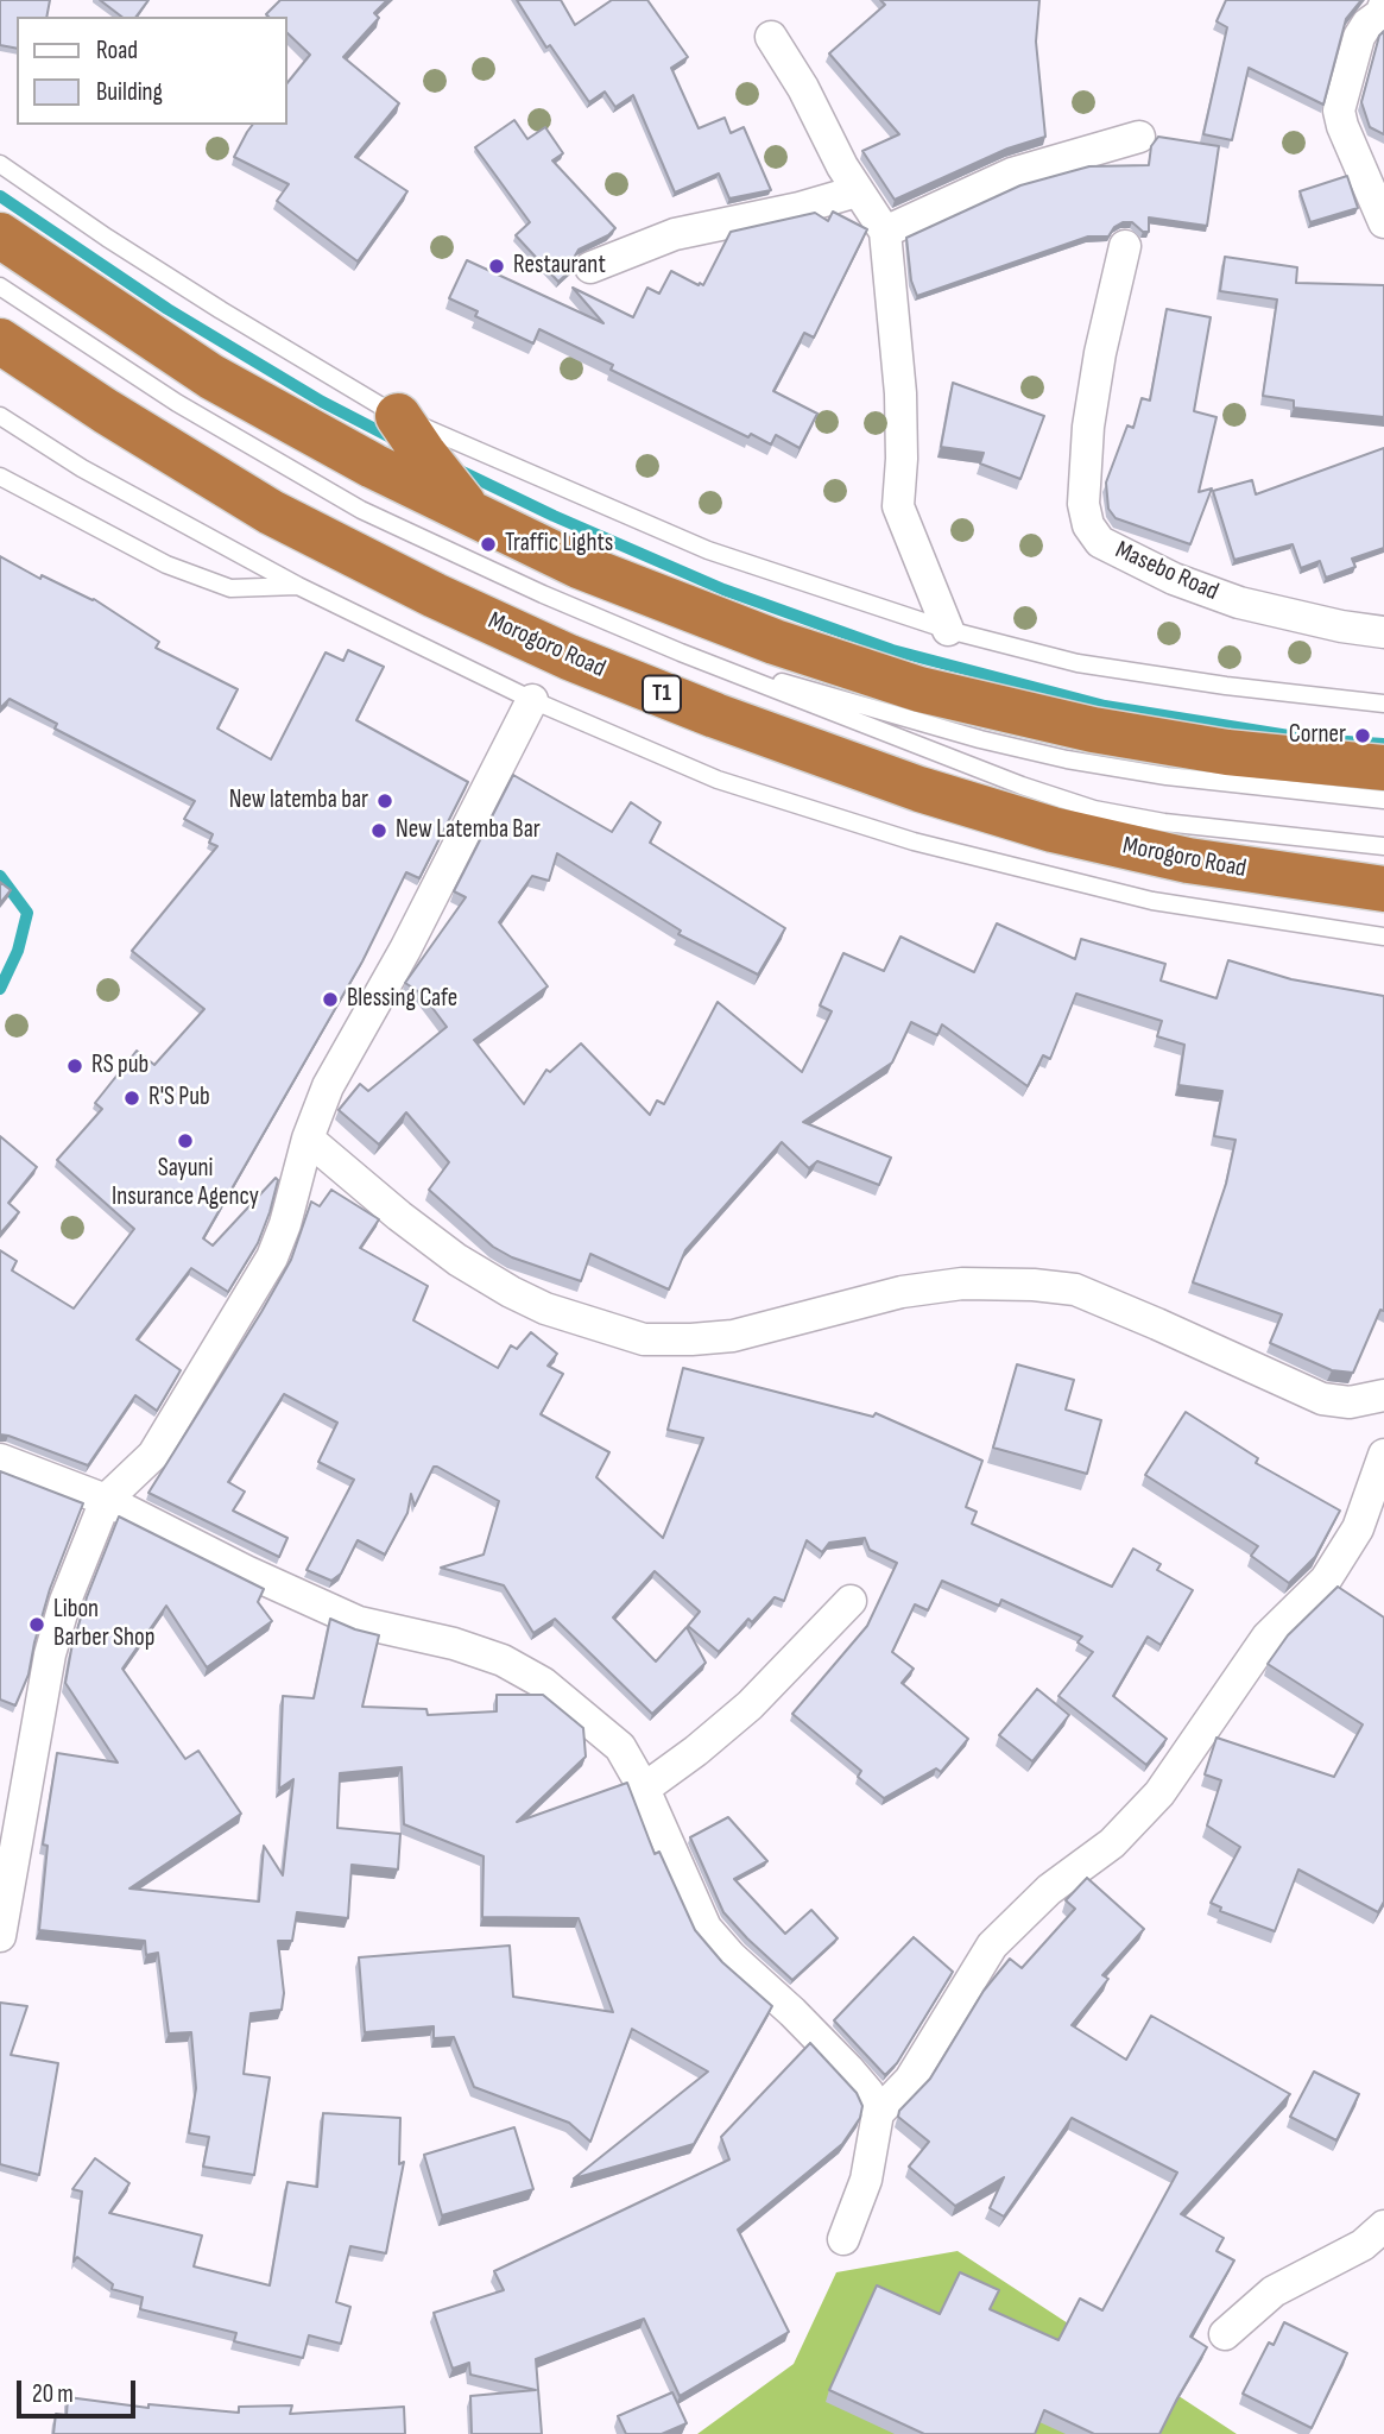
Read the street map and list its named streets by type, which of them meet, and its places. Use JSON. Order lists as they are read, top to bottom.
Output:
{
  "streets": {
    "highway": ["Morogoro Road", "T1"],
    "street": ["Masebo Road"]
  },
  "places": [
    "Restaurant",
    "Traffic Lights",
    "Corner",
    "New latemba bar",
    "New Latemba Bar",
    "Blessing Cafe",
    "RS pub",
    "R'S Pub",
    "Sayuni Insurance Agency",
    "Libon Barber Shop"
  ],
  "legend": ["Road", "Building"],
  "scale_bar": "20 m"
}
